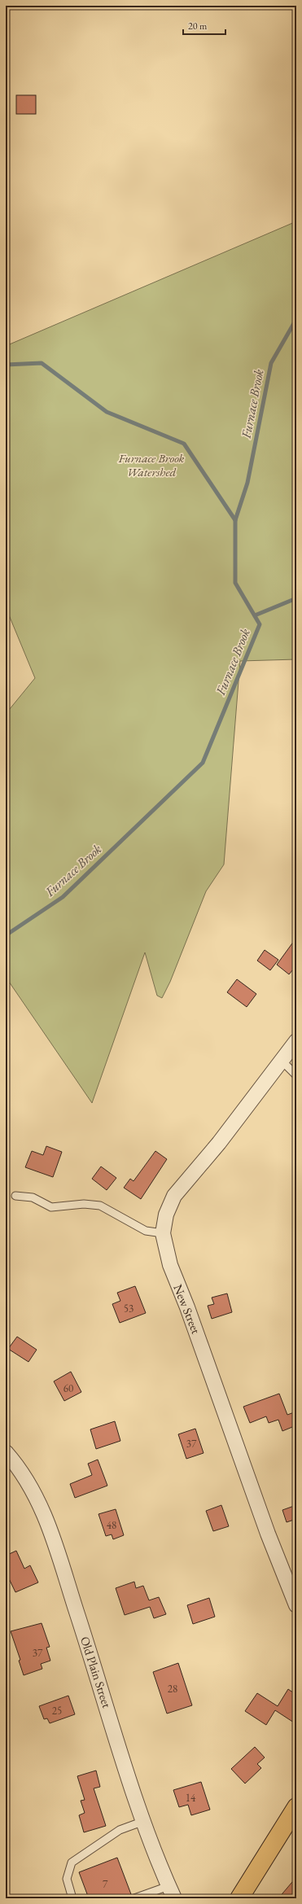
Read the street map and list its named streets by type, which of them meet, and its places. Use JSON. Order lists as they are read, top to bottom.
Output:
{
  "streets": {
    "street": ["New Street", "Old Plain Street"]
  },
  "water": ["Furnace Brook"],
  "parks": ["Furnace Brook Watershed"],
  "house_numbers": [
    "53",
    "60",
    "37",
    "48",
    "37",
    "28",
    "25",
    "14",
    "7"
  ],
  "scale_bar": "20 m"
}
